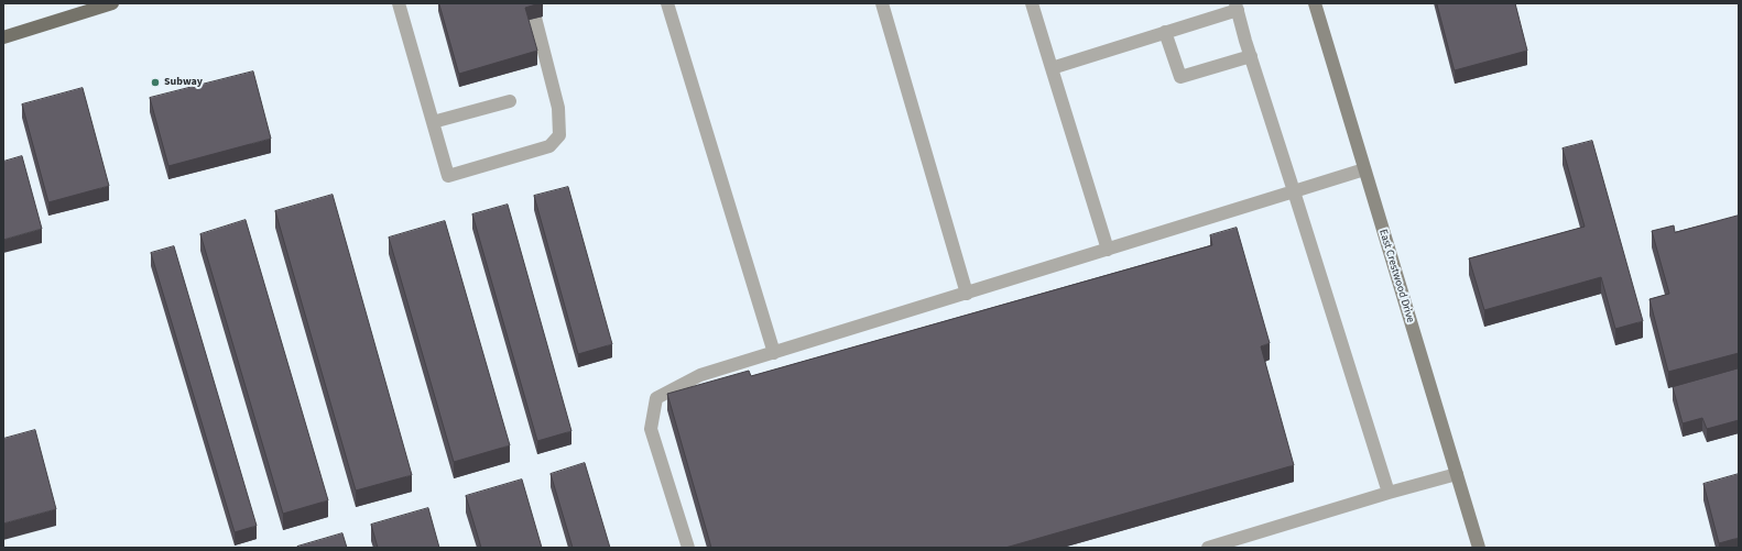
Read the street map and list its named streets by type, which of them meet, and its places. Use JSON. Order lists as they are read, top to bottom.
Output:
{
  "streets": {
    "street": ["East Crestwood Drive"]
  },
  "places": ["Subway"]
}
